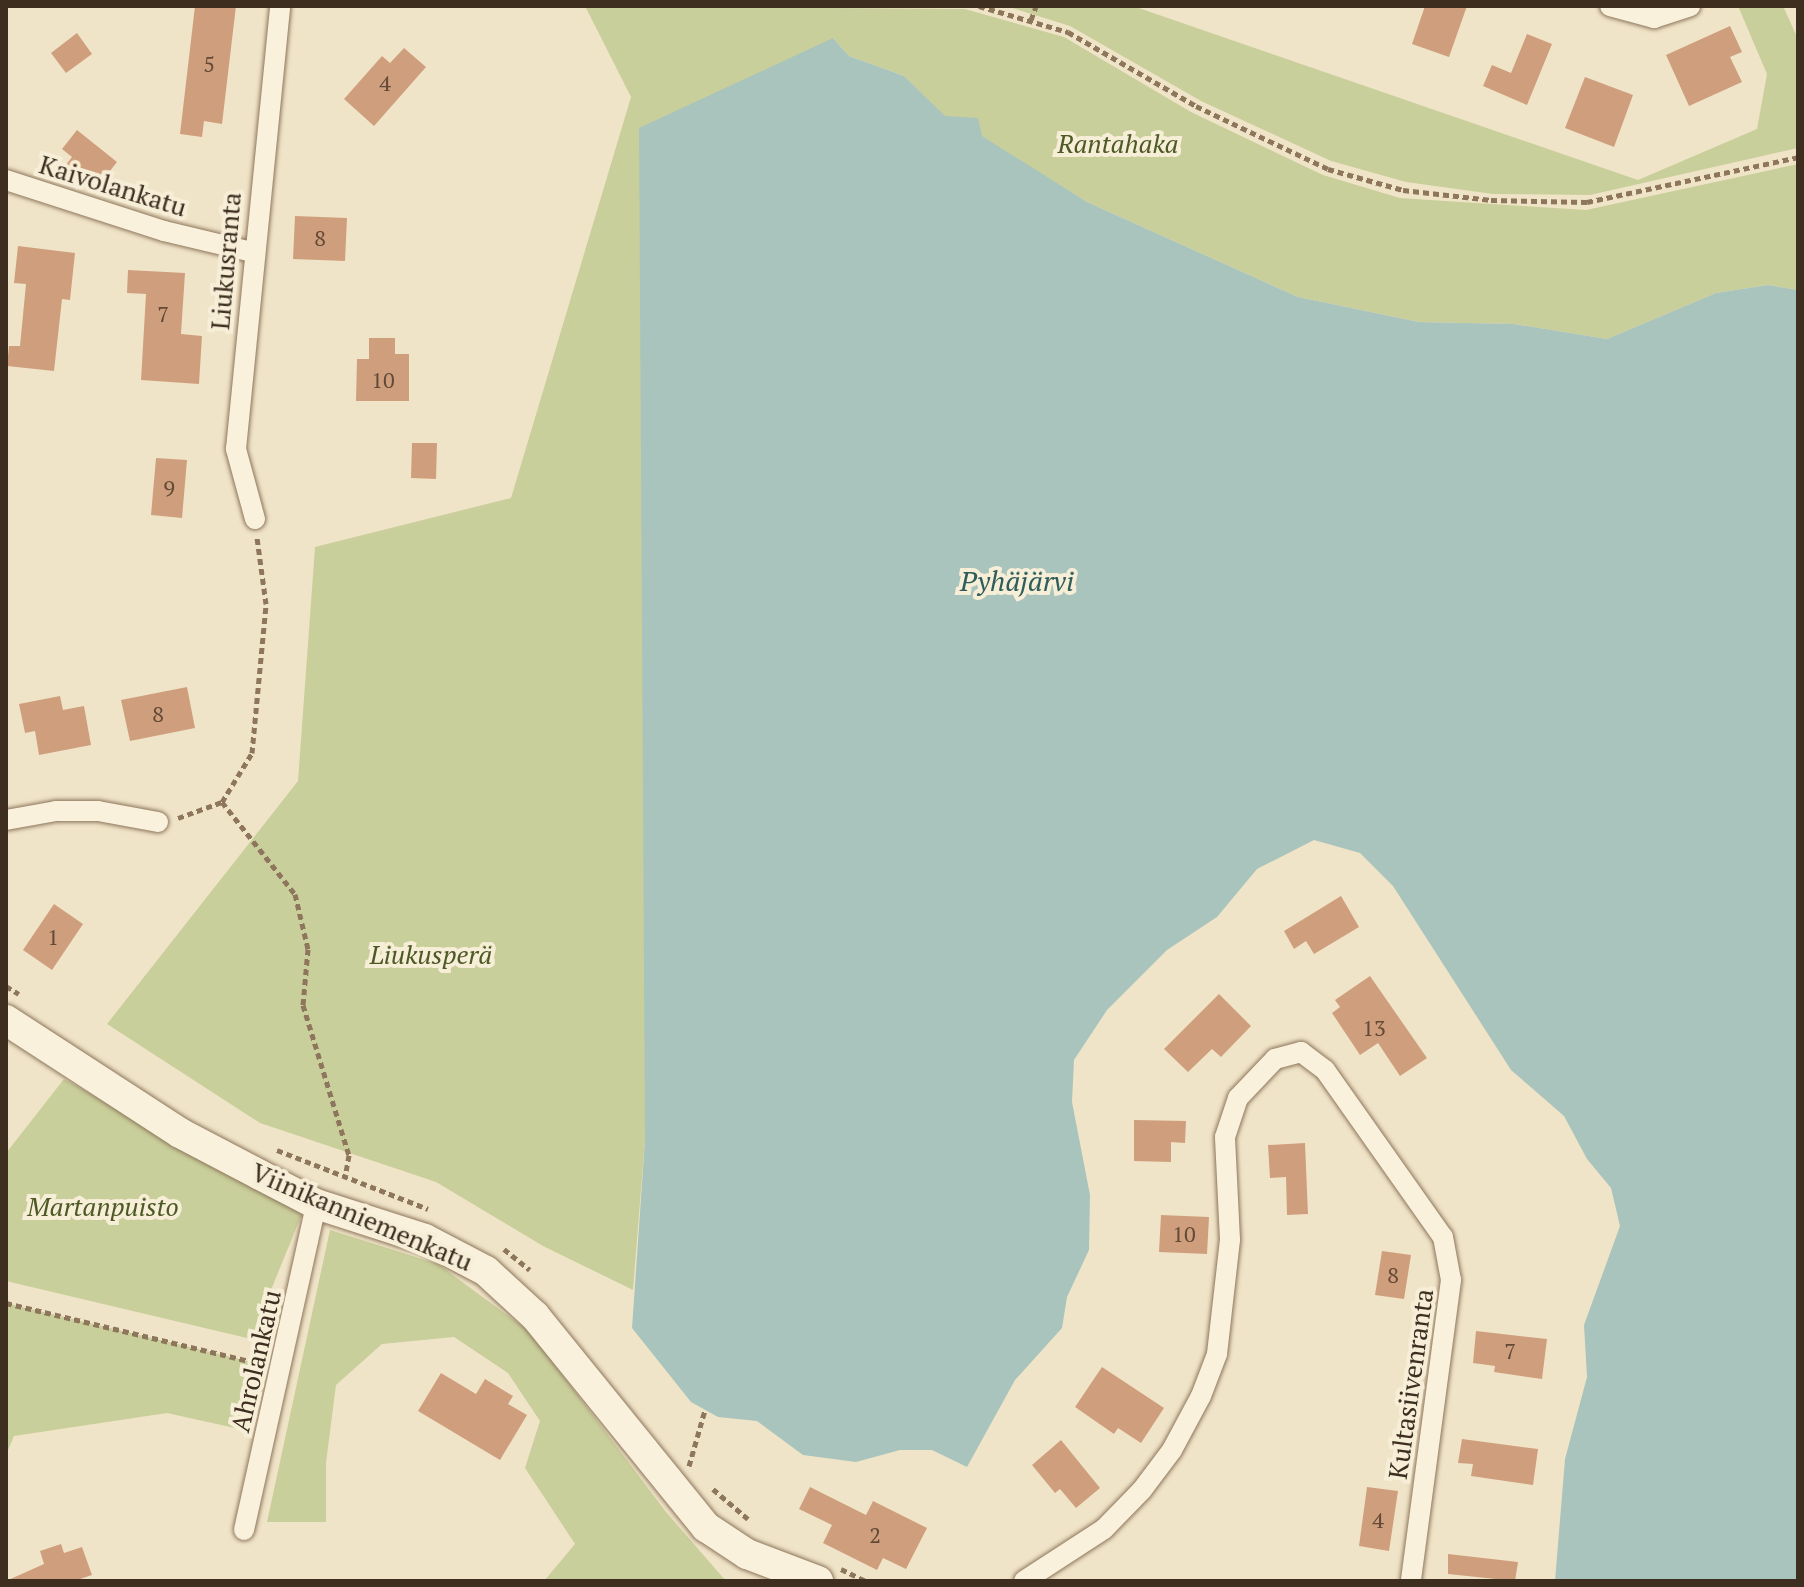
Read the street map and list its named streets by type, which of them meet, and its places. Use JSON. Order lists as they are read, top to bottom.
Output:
{
  "streets": {
    "street": [
      "Kaivolankatu",
      "Liukusranta",
      "Viinikanniemenkatu",
      "Ahrolankatu",
      "Kultasiivenranta"
    ]
  },
  "crossings": [
    ["Kaivolankatu", "Liukusranta"],
    ["Viinikanniemenkatu", "Ahrolankatu"]
  ],
  "water": ["Pyhäjärvi"],
  "parks": ["Rantahaka", "Liukusperä", "Martanpuisto"],
  "house_numbers": [
    "5",
    "4",
    "8",
    "7",
    "10",
    "9",
    "8",
    "1",
    "13",
    "10",
    "8",
    "7",
    "4",
    "2"
  ]
}
